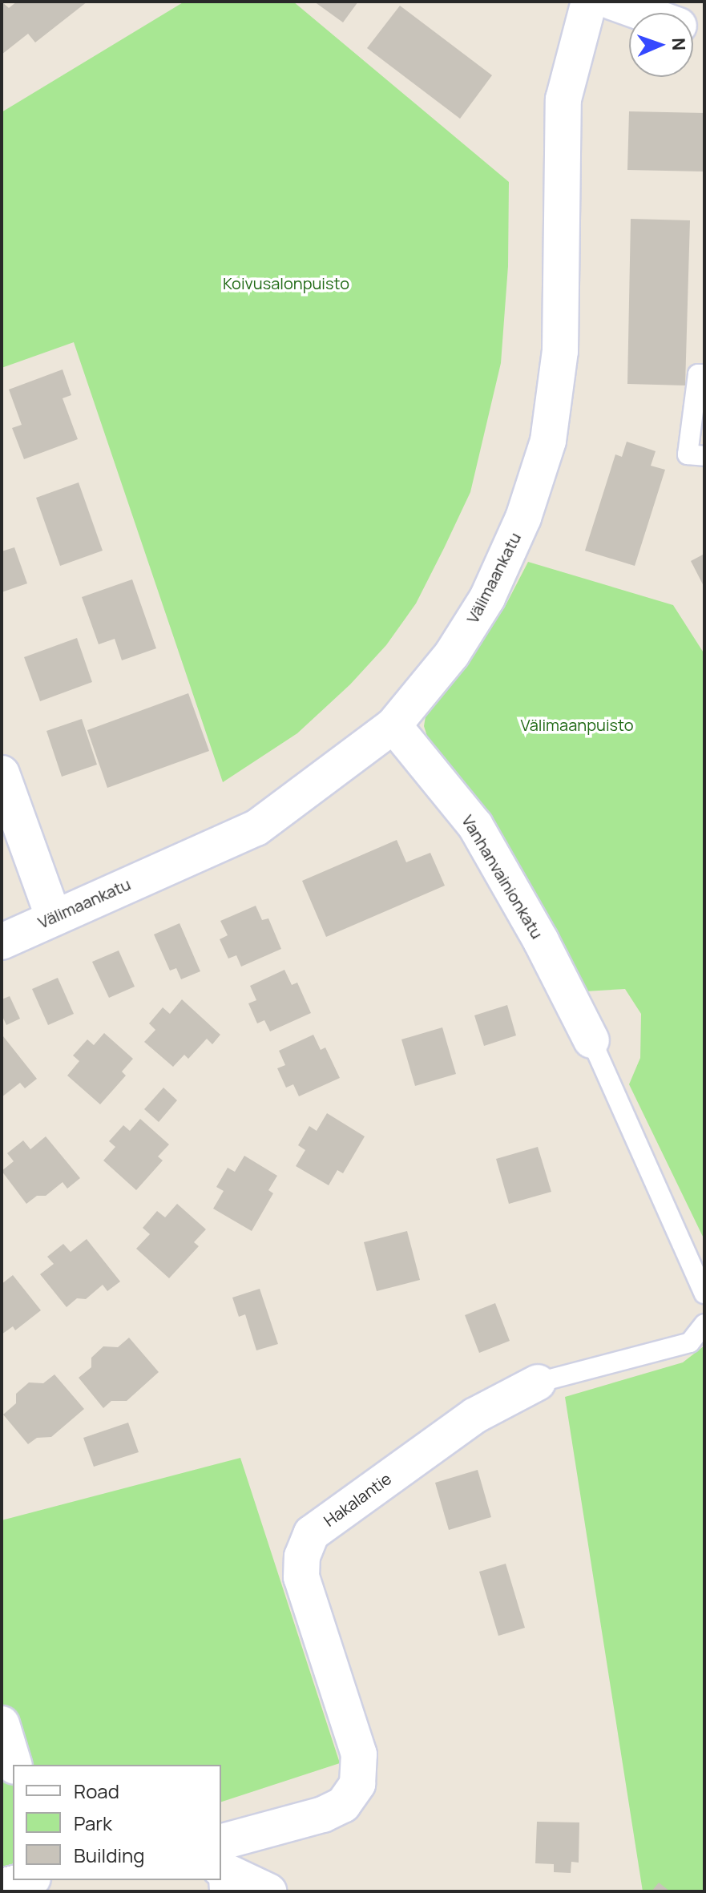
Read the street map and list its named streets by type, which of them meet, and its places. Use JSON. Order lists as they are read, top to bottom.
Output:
{
  "streets": {
    "street": ["Välimaankatu", "Vanhanvainionkatu", "Hakalantie"]
  },
  "crossings": [
    ["Välimaankatu", "Vanhanvainionkatu"]
  ],
  "parks": ["Koivusalonpuisto", "Välimaanpuisto"],
  "legend": ["Road", "Park", "Building"],
  "north": "right"
}
